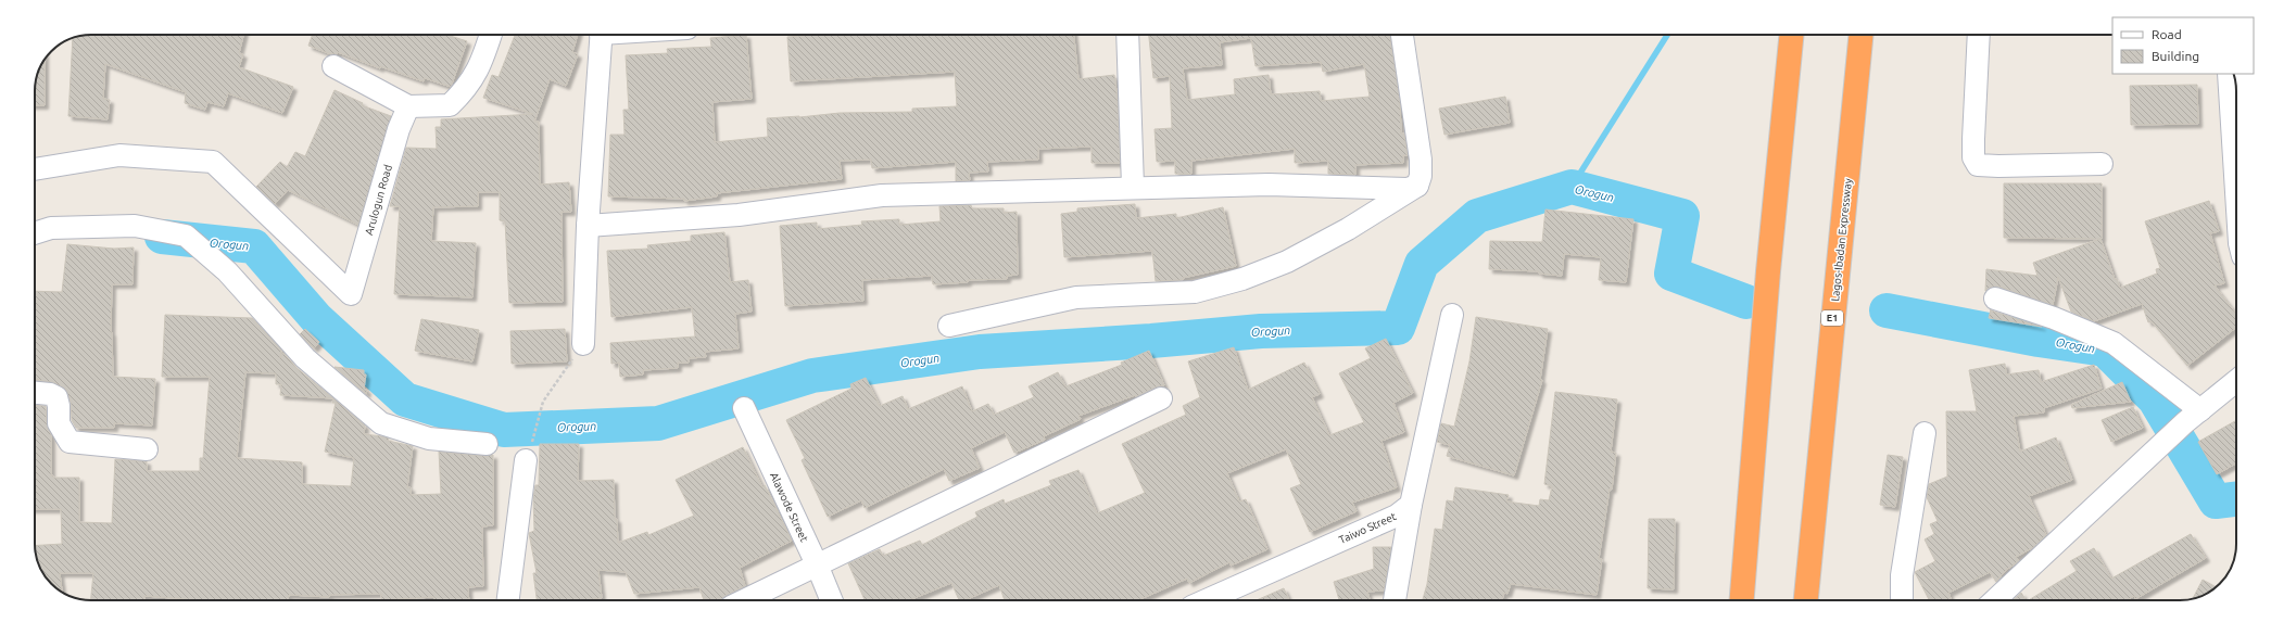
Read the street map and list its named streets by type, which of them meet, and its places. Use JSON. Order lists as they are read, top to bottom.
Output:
{
  "streets": {
    "highway": ["Lagos-Ibadan Expressway", "E1"],
    "street": ["Arulogun Road", "Alawode Street", "Taiwo Street"]
  },
  "water": ["Orogun"],
  "legend": ["Road", "Building"]
}
